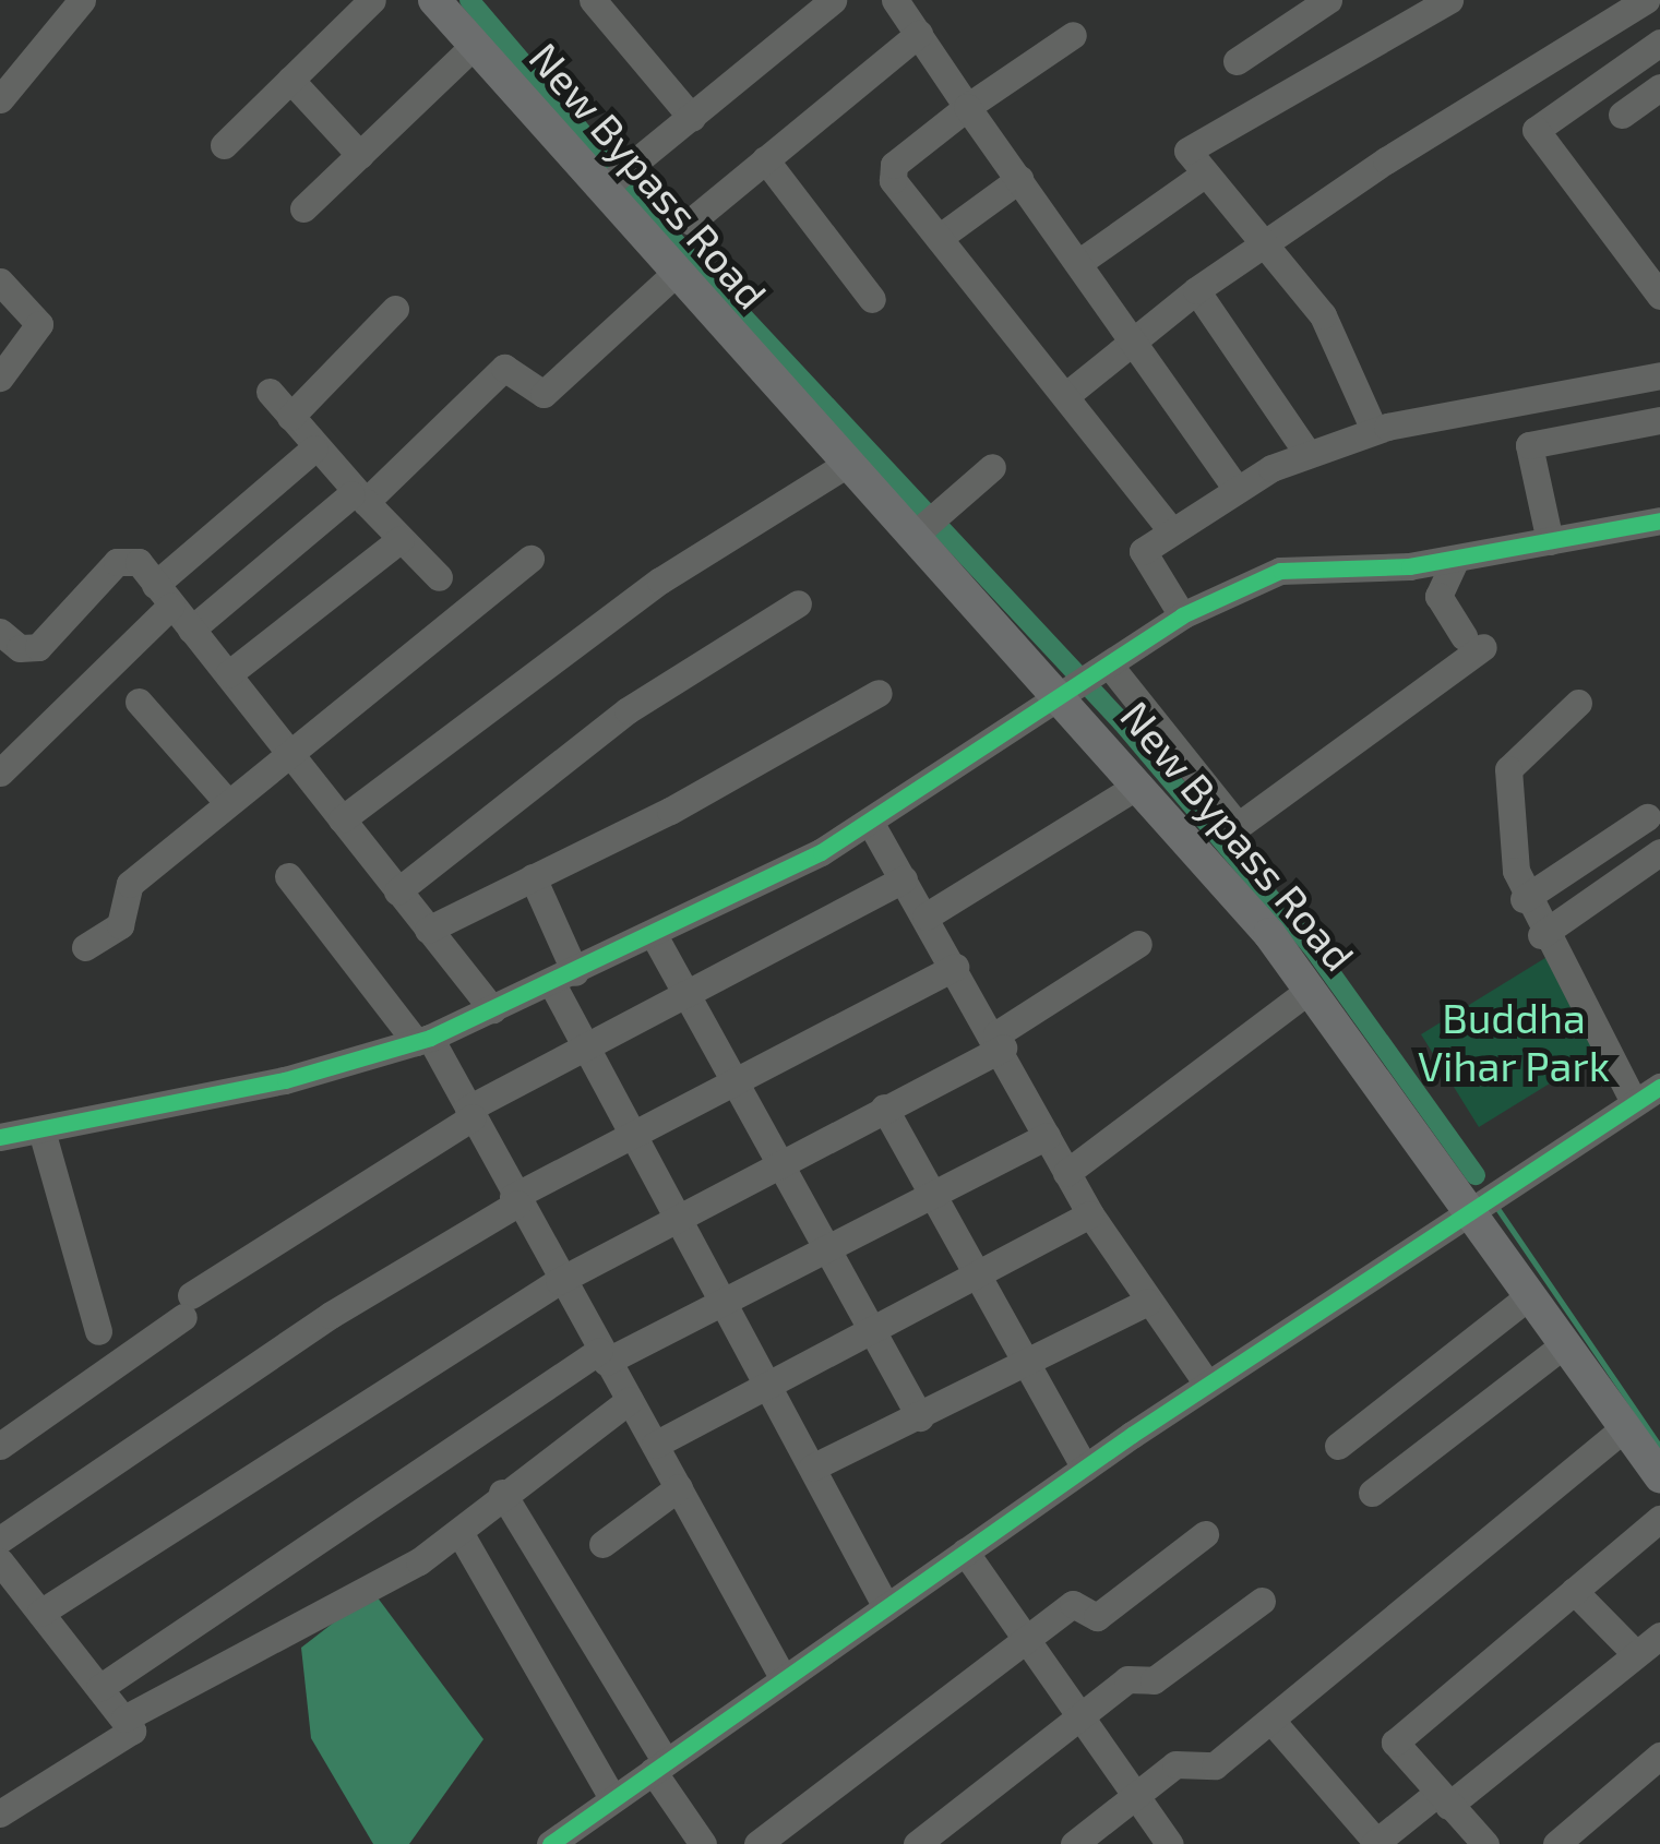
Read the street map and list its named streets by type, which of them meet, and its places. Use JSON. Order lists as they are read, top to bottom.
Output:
{
  "streets": {
    "main road": ["New Bypass Road"]
  },
  "parks": ["Buddha Vihar Park"]
}
